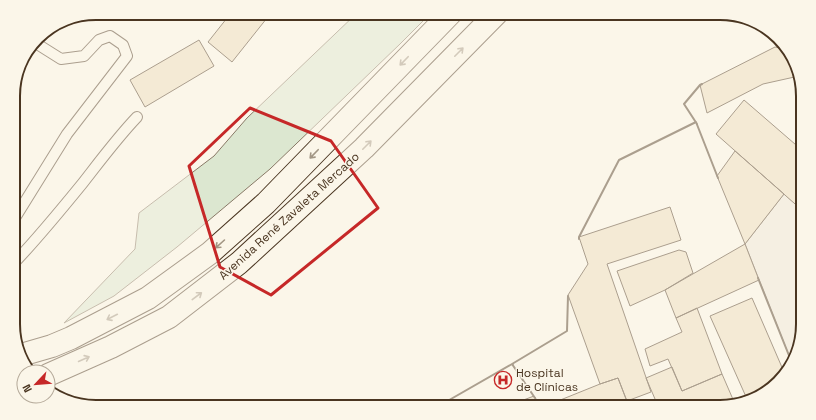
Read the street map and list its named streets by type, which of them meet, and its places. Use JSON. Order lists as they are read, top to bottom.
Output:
{
  "streets": {
    "main road": ["Avenida René Zavaleta Mercado"]
  },
  "places": {
    "hospital": ["Hospital de Clínicas"]
  },
  "north": "bottom left"
}
